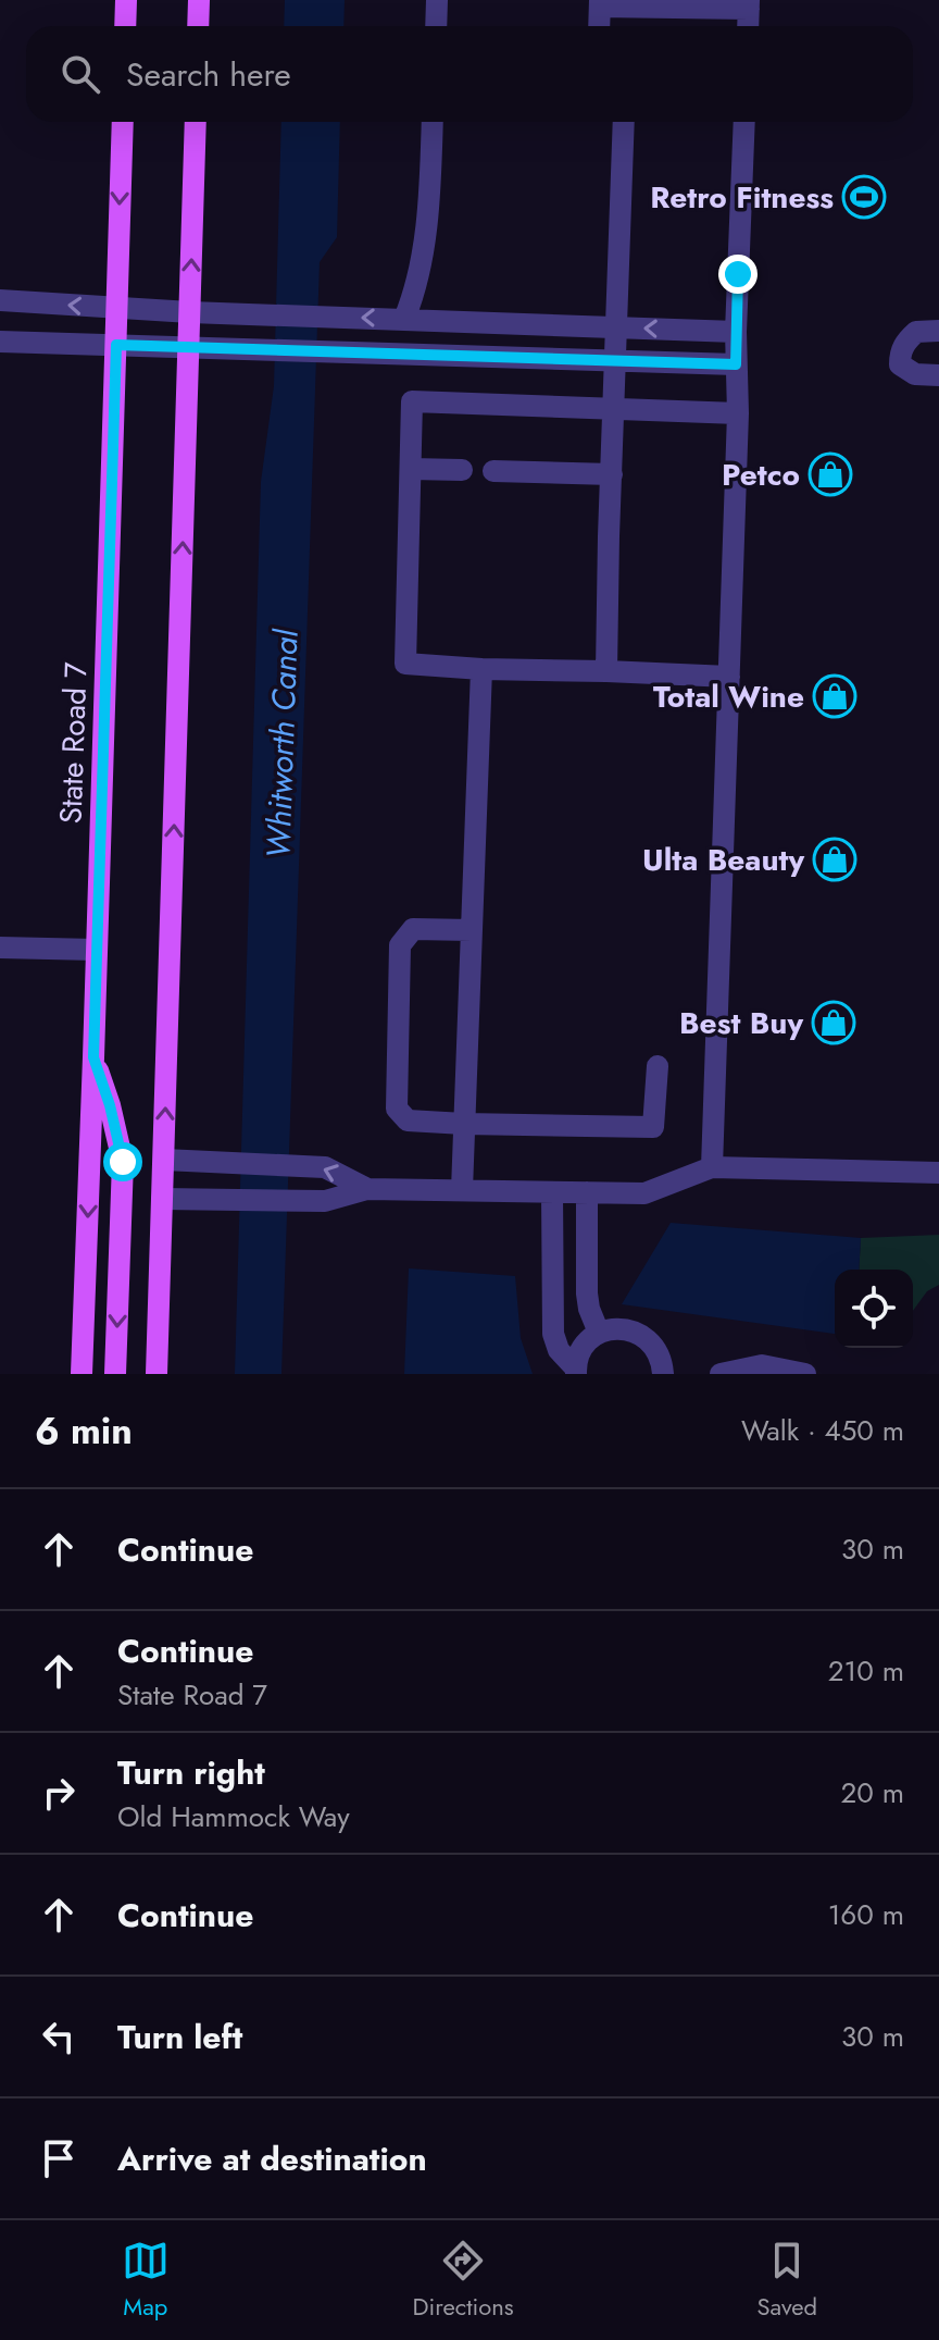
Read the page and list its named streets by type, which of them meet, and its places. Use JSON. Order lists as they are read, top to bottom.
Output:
{
  "streets": {
    "main road": ["State Road 7"]
  },
  "water": ["Whitworth Canal"],
  "places": {
    "sports": ["Retro Fitness"],
    "shop": [
      "Petco",
      "Total Wine",
      "Ulta Beauty",
      "Best Buy"
    ]
  },
  "page": {
    "search": "Search here",
    "heading": ["6 min", "Walk · 450 m"],
    "list": [
      ["Continue", "30 m"],
      ["Continue", "State Road 7", "210 m"],
      ["Turn right", "Old Hammock Way", "20 m"],
      ["Continue", "160 m"],
      ["Turn left", "30 m"],
      "Arrive at destination"
    ],
    "nav": ["Map", "Directions", "Saved"]
  }
}
